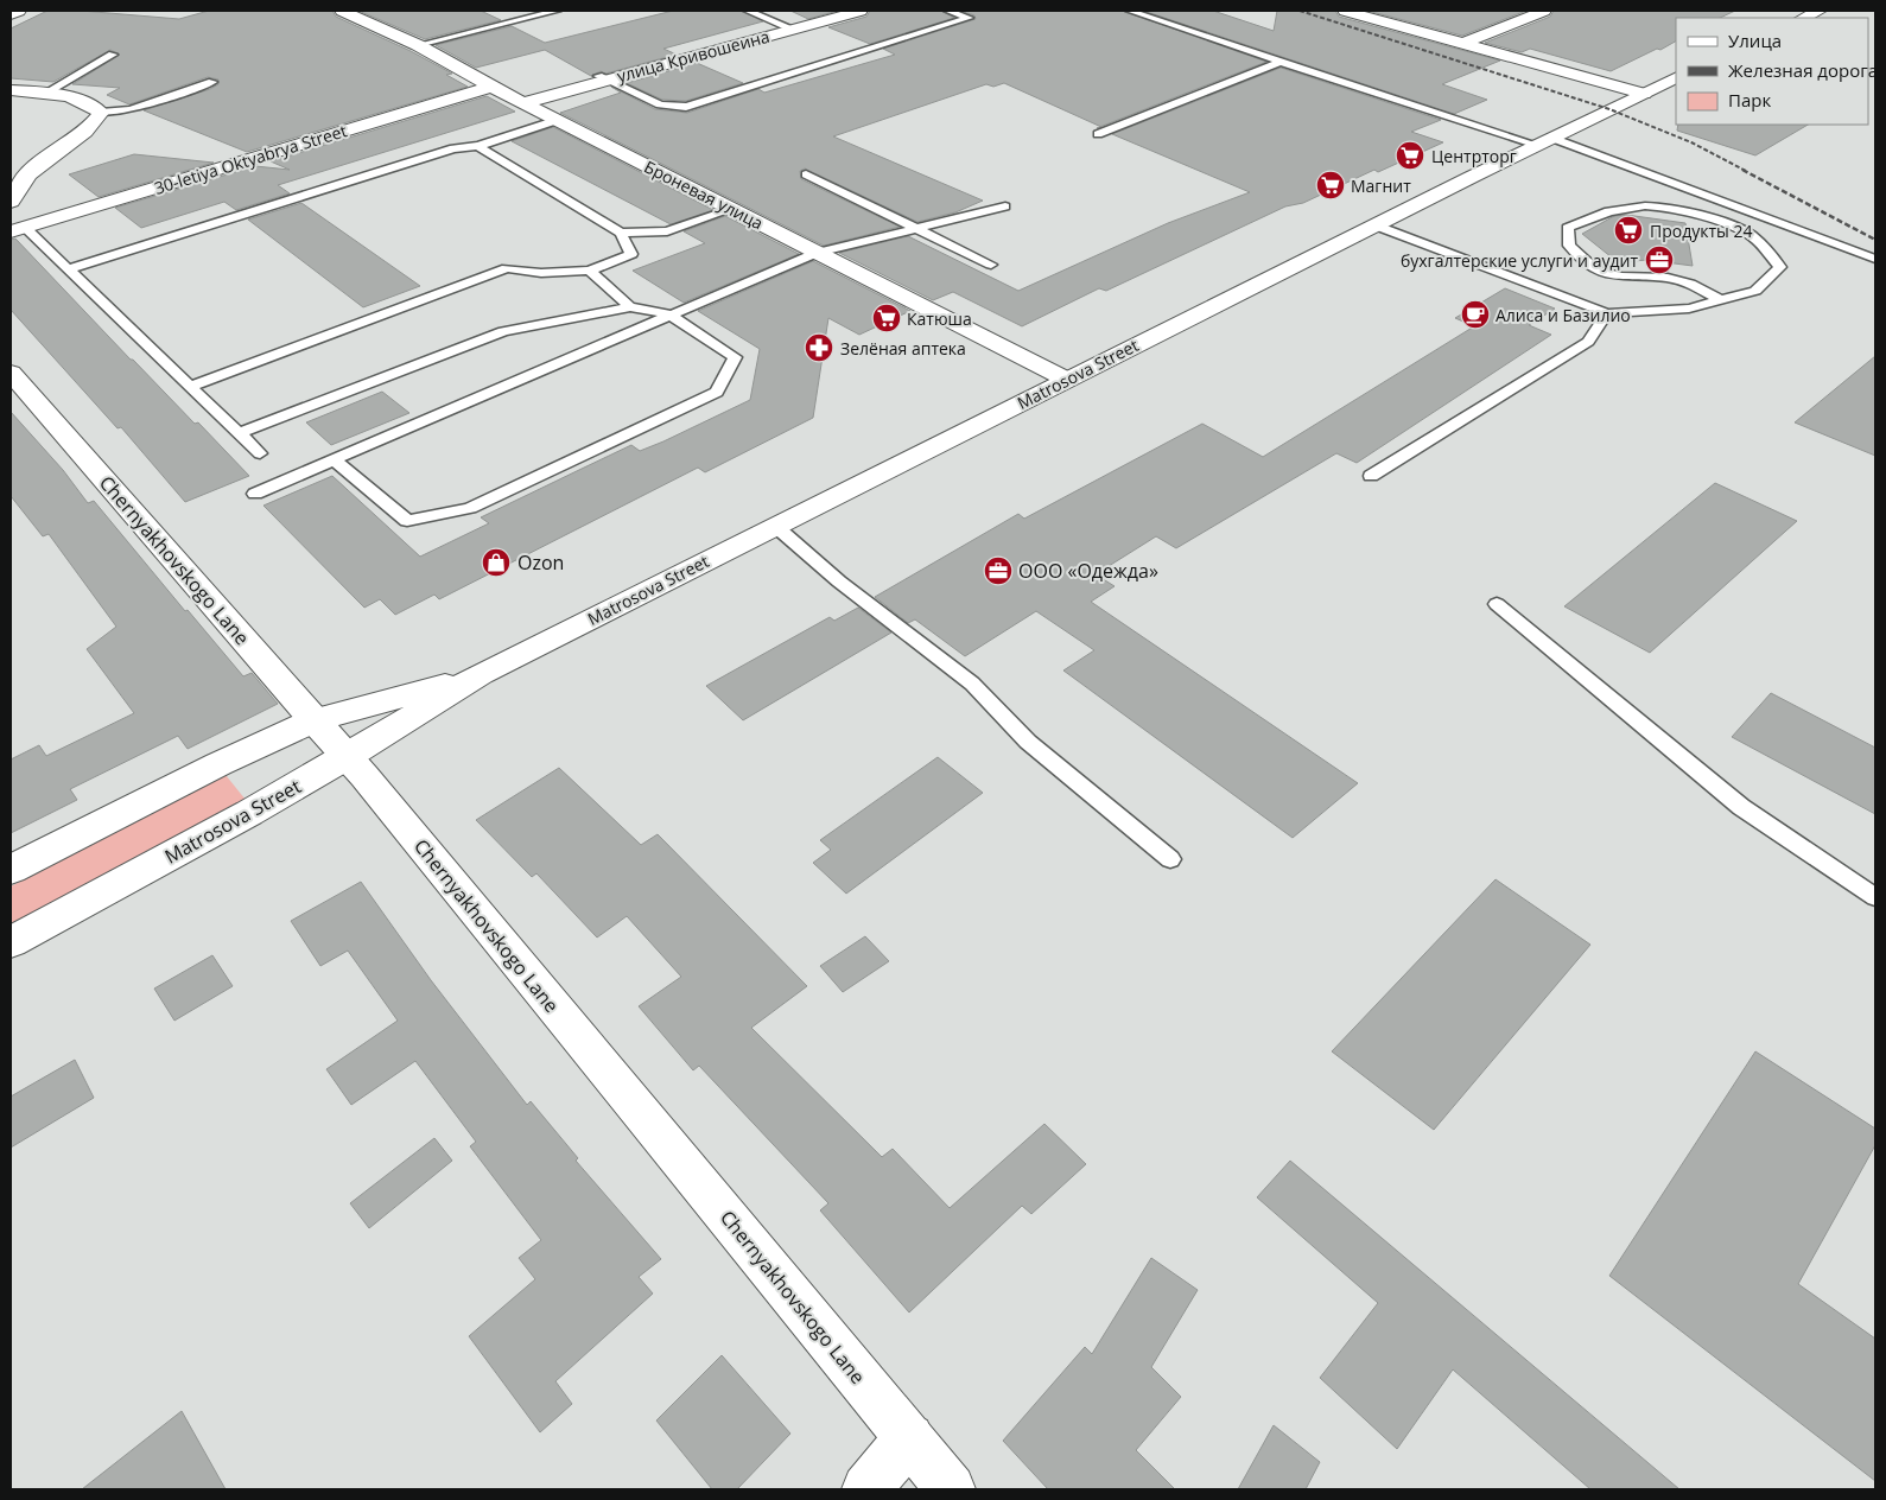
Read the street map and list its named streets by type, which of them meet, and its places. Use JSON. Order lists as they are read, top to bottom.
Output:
{
  "streets": {
    "main road": [
      "улица Кривошеина",
      "30-letiya Oktyabrya Street",
      "Броневая улица",
      "Matrosova Street",
      "Chernyakhovskogo Lane"
    ]
  },
  "crossings": [
    ["улица Кривошеина", "Броневая улица"],
    ["30-letiya Oktyabrya Street", "Броневая улица"],
    ["Броневая улица", "Matrosova Street"],
    ["Matrosova Street", "Chernyakhovskogo Lane"]
  ],
  "places": {
    "supermarket": [
      "Центрторг",
      "Магнит",
      "Продукты 24",
      "Катюша"
    ],
    "office": ["бухгалтерские услуги и аудит", "ООО «Одежда»"],
    "cafe": ["Алиса и Базилио"],
    "pharmacy": ["Зелёная аптека"],
    "shop": ["Ozon"]
  },
  "legend": ["Улица", "Железная дорога", "Парк"]
}
